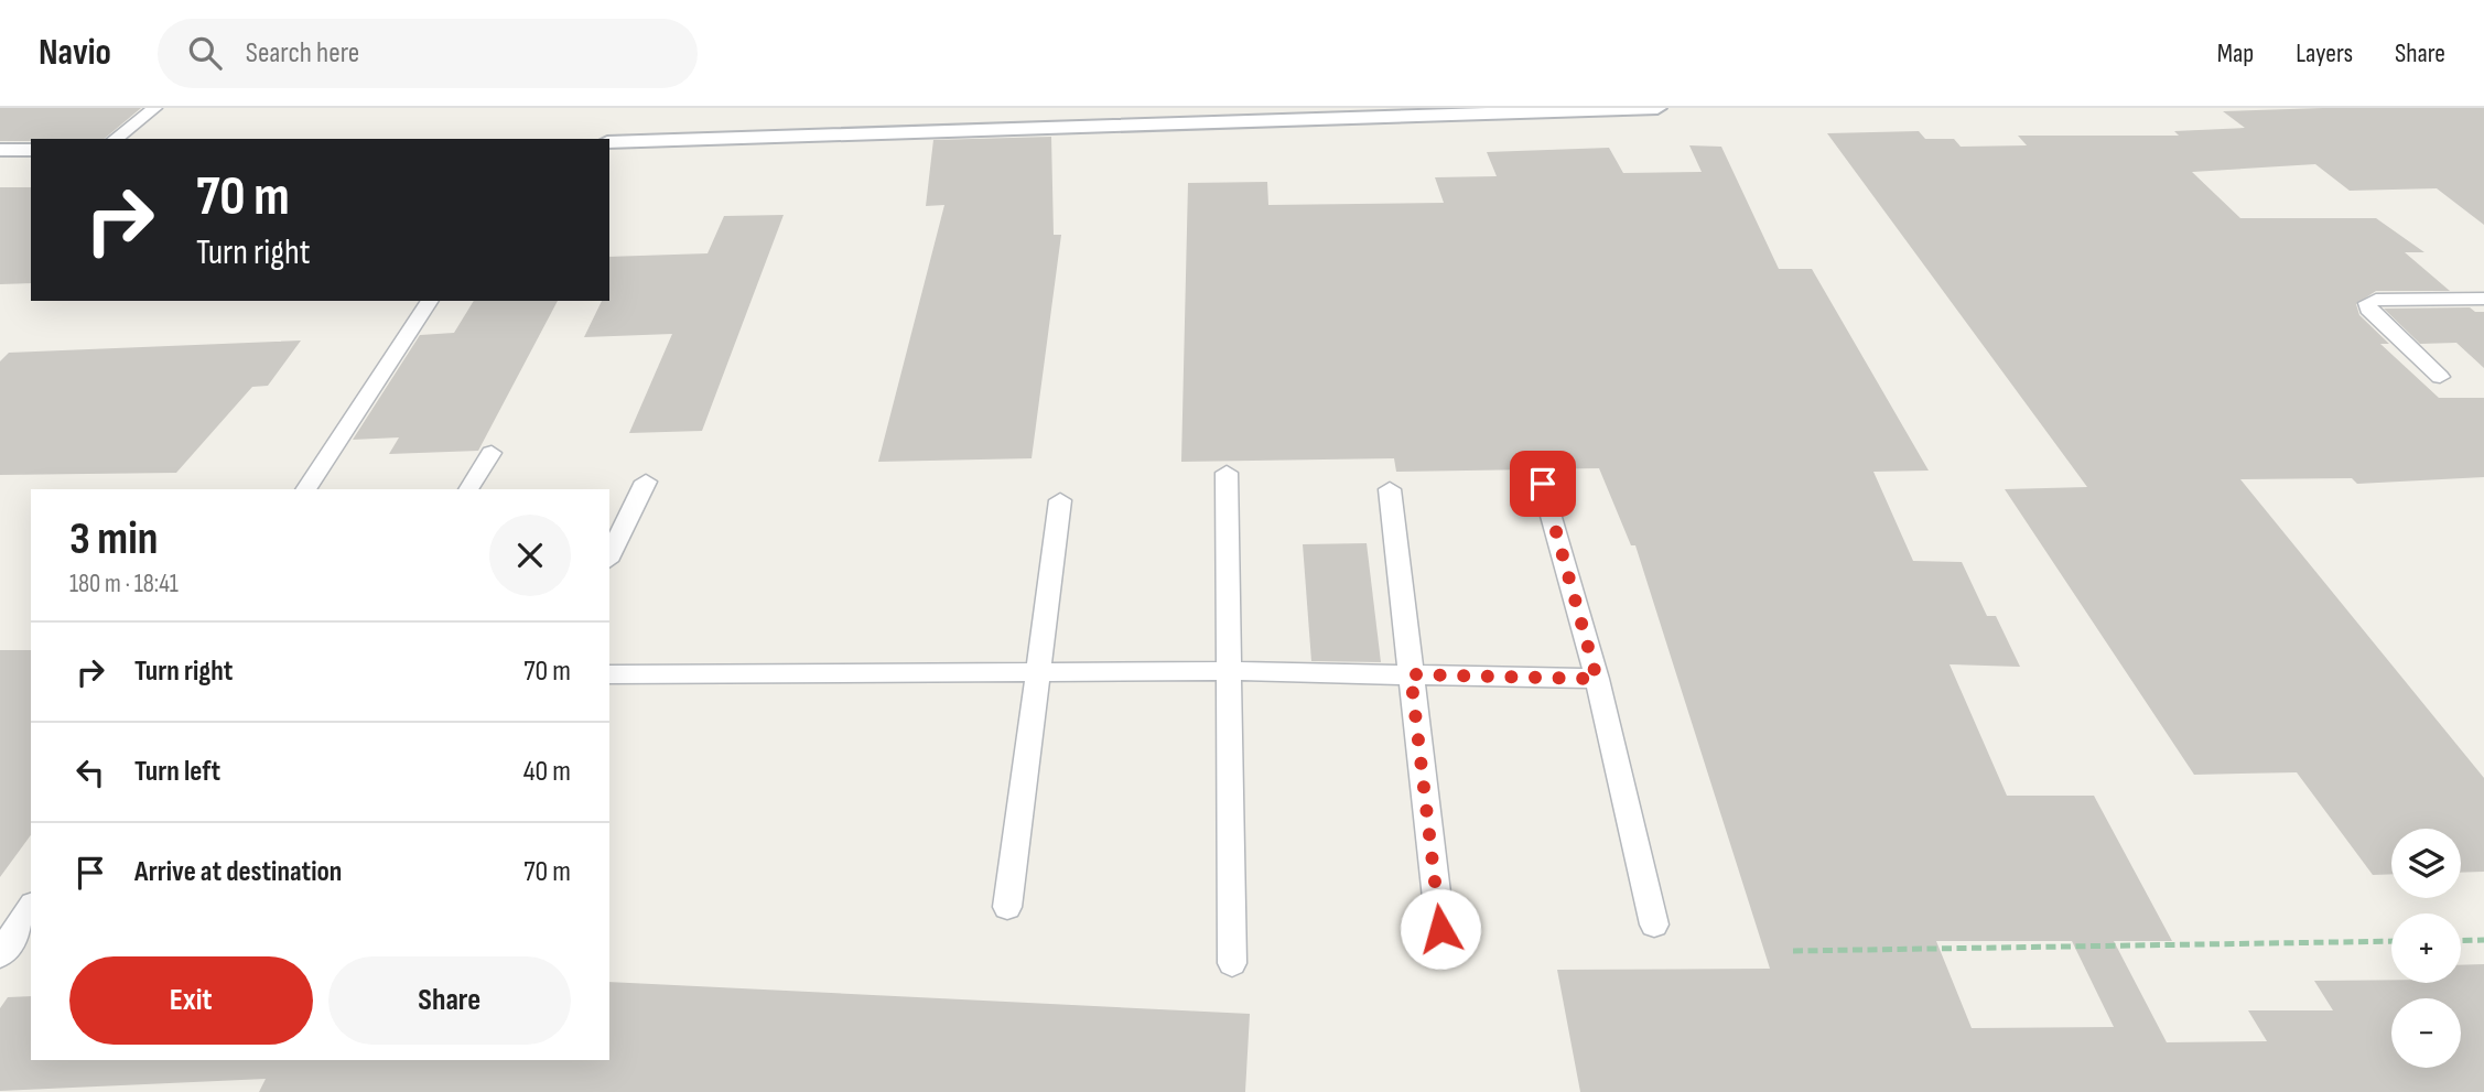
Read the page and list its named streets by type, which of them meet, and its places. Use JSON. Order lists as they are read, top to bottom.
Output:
{
  "page": {
    "header": "Navio",
    "search": "Search here",
    "nav": ["Map", "Layers", "Share"],
    "turn": ["70 m", "Turn right"],
    "heading": ["3 min", "180 m · 18:41"],
    "list": [
      {
        "name": "Turn right",
        "value": "70 m"
      },
      {
        "name": "Turn left",
        "value": "40 m"
      },
      {
        "name": "Arrive at destination",
        "value": "70 m"
      }
    ],
    "map_buttons": ["+", "−"],
    "buttons": ["Exit", "Share"]
  }
}
